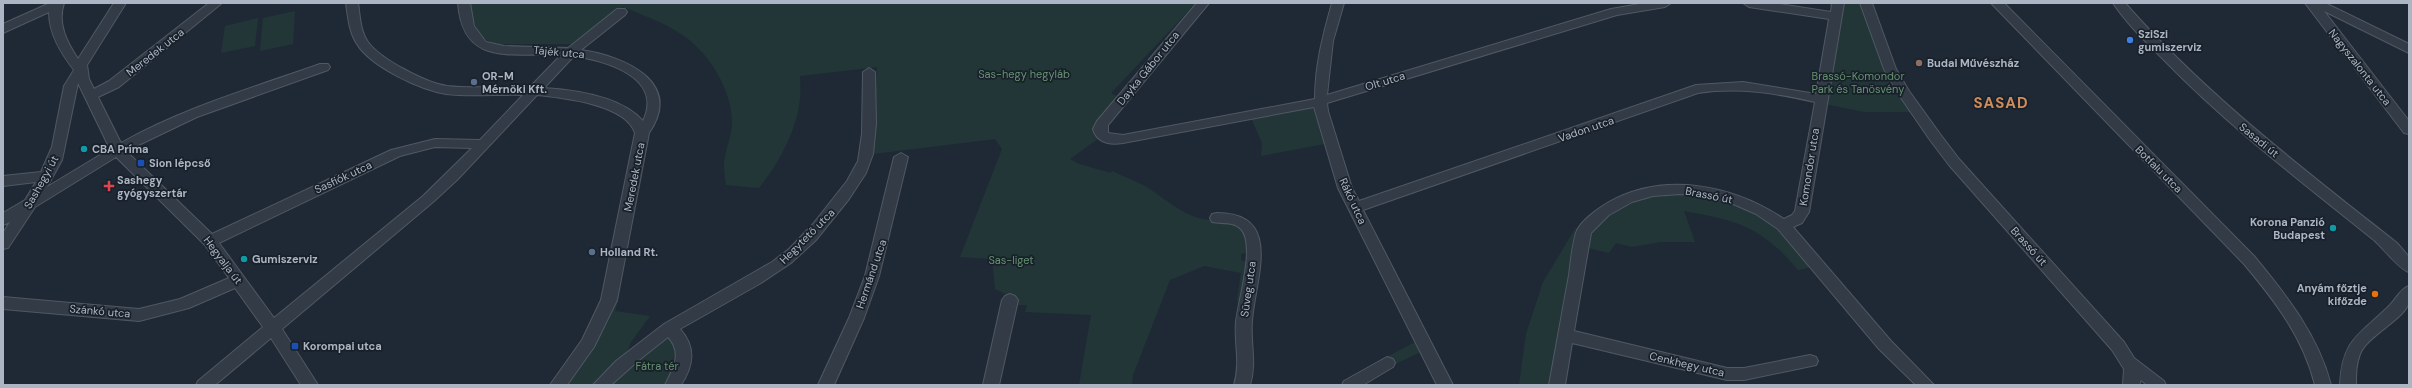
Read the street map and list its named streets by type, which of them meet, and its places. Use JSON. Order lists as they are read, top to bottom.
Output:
{
  "streets": {
    "street": [
      "Meredek utca",
      "Tájék utca",
      "Nagyszalonta utca",
      "Dayka Gábor utca",
      "Olt utca",
      "Vadon utca",
      "Sasadi út",
      "Komondor utca",
      "Botfalu utca",
      "Sasfiók utca",
      "Sashegyi út",
      "Brassó út",
      "Rákó utca",
      "Hegytető utca",
      "Hegyalja út",
      "Hermánd utca",
      "Süveg utca",
      "Szánkó utca",
      "Cenkhegy utca"
    ]
  },
  "crossings": [
    ["Meredek utca", "Tájék utca"],
    ["Meredek utca", "Hegyalja út"],
    ["Dayka Gábor utca", "Olt utca"],
    ["Olt utca", "Rákó utca"],
    ["Vadon utca", "Komondor utca"],
    ["Vadon utca", "Rákó utca"],
    ["Komondor utca", "Brassó út"],
    ["Sasfiók utca", "Hegyalja út"],
    ["Sashegyi út", "Hegyalja út"],
    ["Brassó út", "Cenkhegy utca"],
    ["Hegyalja út", "Szánkó utca"]
  ],
  "districts": ["SASAD"],
  "parks": [
    "Sas-hegy hegyláb",
    "Brassó-Komondor Park és Tanösvény",
    "Sas-liget",
    "Fátra tér"
  ],
  "places": {
    "other": [
      "SziSzi gumiszerviz",
      "Budai Művészház",
      "OR-M Mérnöki Kft.",
      "CBA Príma",
      "Korona Panzió Budapest",
      "Holland Rt.",
      "Gumiszerviz",
      "Anyám főztje kifőzde"
    ],
    "transit": ["Sion lépcső", "Korompai utca"],
    "health": ["Sashegy gyógyszertár"]
  }
}
